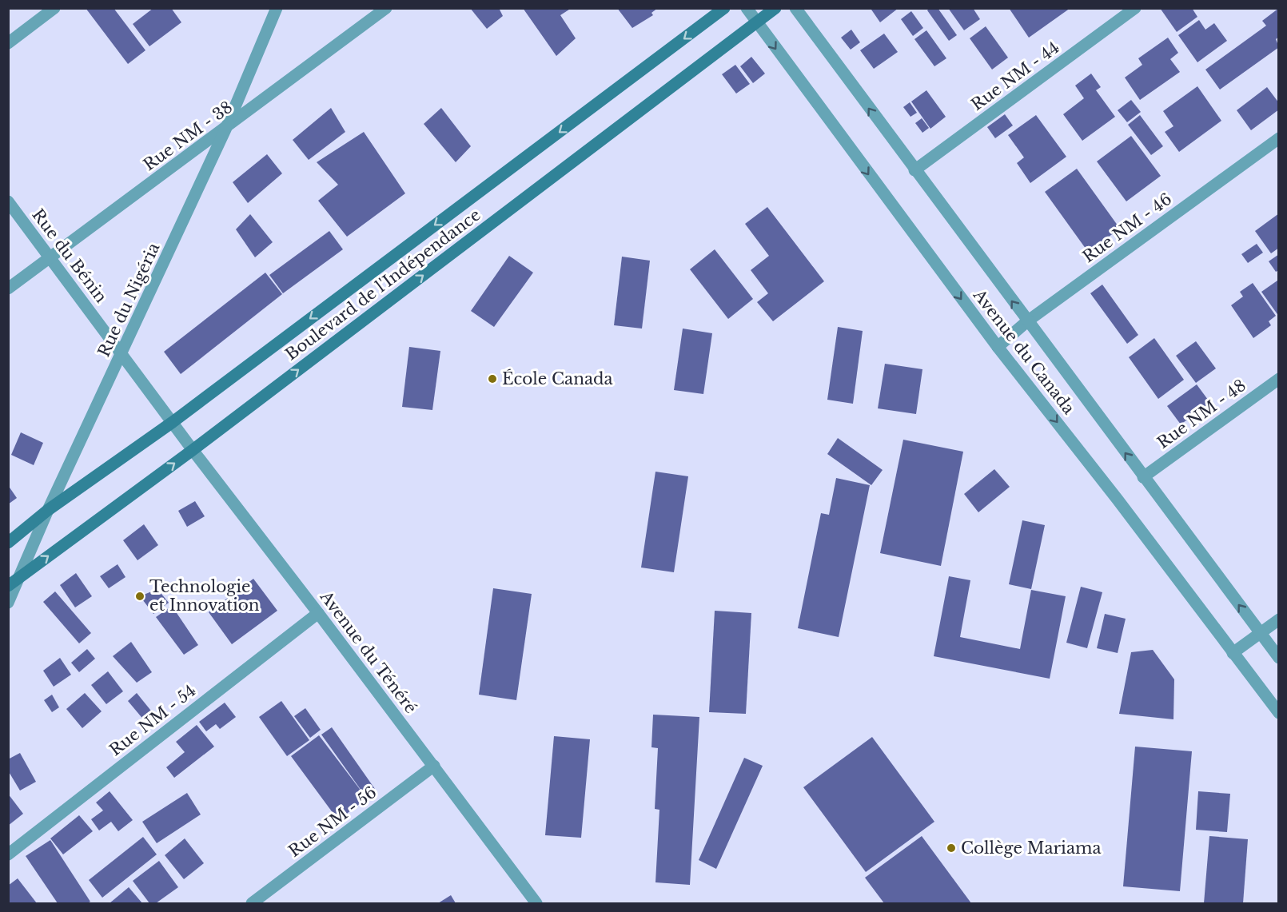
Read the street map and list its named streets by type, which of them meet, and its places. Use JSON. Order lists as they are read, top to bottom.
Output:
{
  "streets": {
    "main road": ["Boulevard de l'Indépendance"],
    "street": [
      "Rue NM - 44",
      "Rue NM - 38",
      "Rue NM - 46",
      "Rue du Bénin",
      "Rue du Nigéria",
      "Avenue du Canada",
      "Rue NM - 48",
      "Avenue du Ténéré",
      "Rue NM - 54",
      "Rue NM - 56"
    ]
  },
  "crossings": [
    ["Rue NM - 44", "Avenue du Canada"],
    ["Rue NM - 38", "Rue du Bénin"],
    ["Rue NM - 38", "Rue du Nigéria"],
    ["Rue NM - 46", "Avenue du Canada"],
    ["Rue du Bénin", "Boulevard de l'Indépendance"],
    ["Rue du Bénin", "Rue du Nigéria"],
    ["Rue du Bénin", "Avenue du Ténéré"],
    ["Boulevard de l'Indépendance", "Rue du Nigéria"],
    ["Boulevard de l'Indépendance", "Avenue du Canada"],
    ["Boulevard de l'Indépendance", "Avenue du Ténéré"],
    ["Avenue du Canada", "Rue NM - 48"],
    ["Avenue du Ténéré", "Rue NM - 54"],
    ["Avenue du Ténéré", "Rue NM - 56"]
  ],
  "places": ["École Canada", "Technologie et Innovation", "Collège Mariama"]
}
